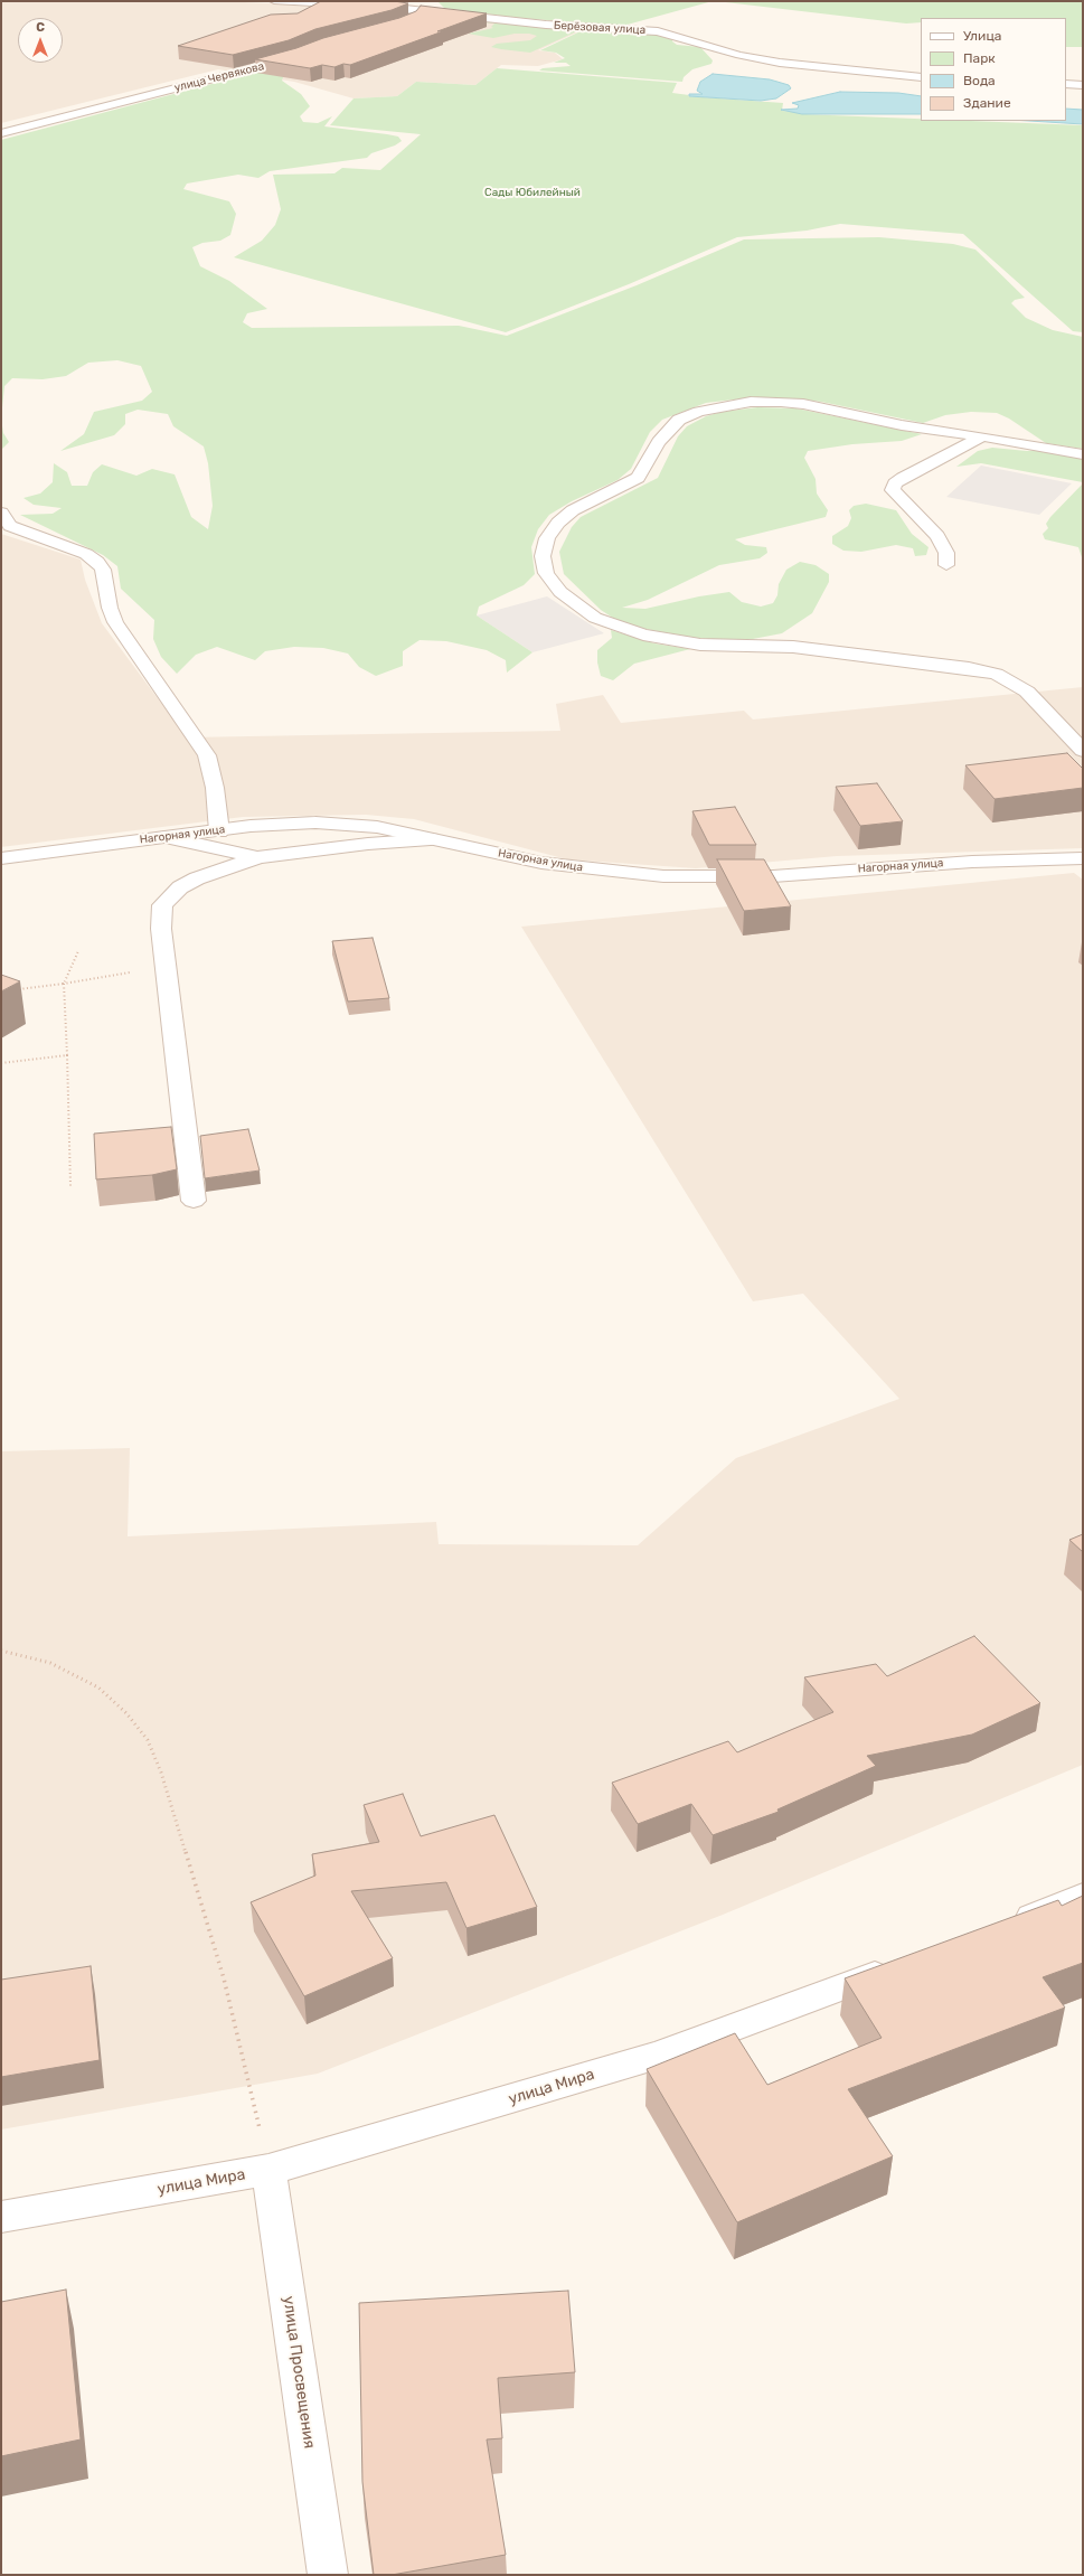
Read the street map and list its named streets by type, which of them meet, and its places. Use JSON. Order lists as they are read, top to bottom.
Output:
{
  "streets": {
    "street": [
      "Берёзовая улица",
      "улица Червякова",
      "Нагорная улица",
      "улица Мира",
      "улица Просвещения"
    ]
  },
  "crossings": [
    ["улица Мира", "улица Просвещения"]
  ],
  "parks": ["Сады Юбилейный"],
  "legend": [
    "Улица",
    "Парк",
    "Вода",
    "Здание"
  ],
  "north": "top"
}
